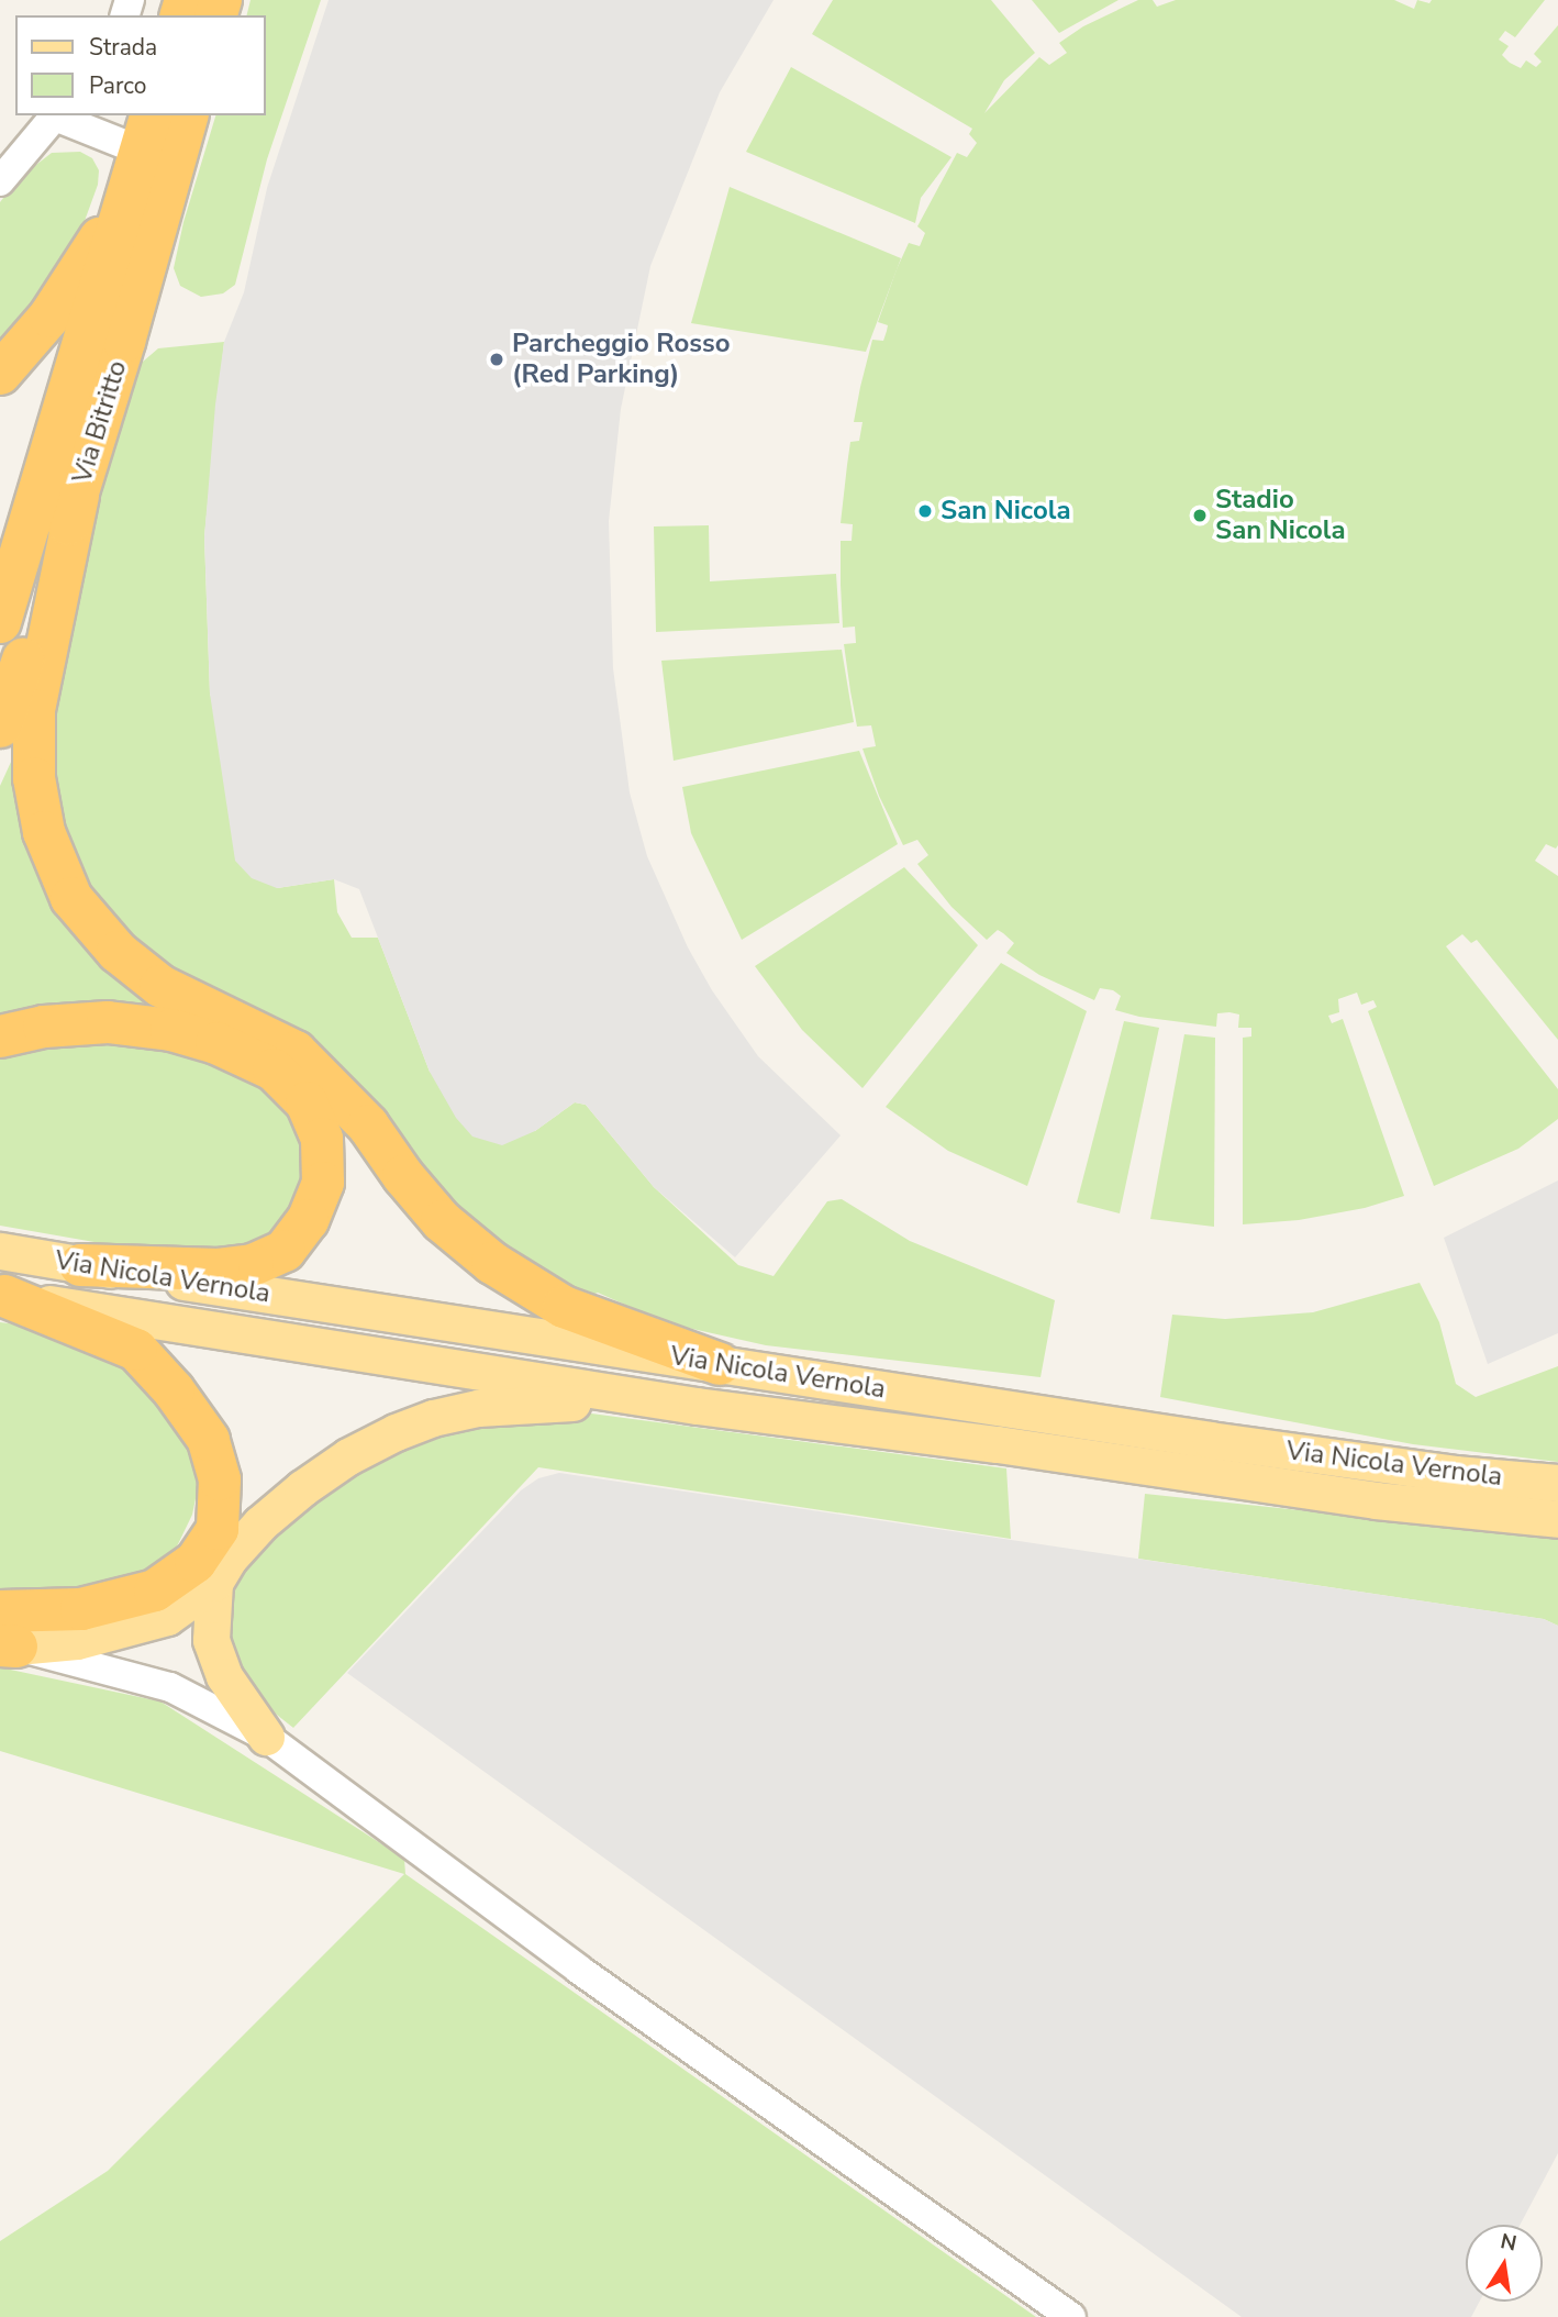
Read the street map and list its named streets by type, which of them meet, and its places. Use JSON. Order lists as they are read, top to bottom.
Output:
{
  "streets": {
    "highway": ["Via Bitritto"],
    "main road": ["Via Nicola Vernola"]
  },
  "places": ["Parcheggio Rosso (Red Parking)", "San Nicola", "Stadio San Nicola"],
  "legend": ["Strada", "Parco"],
  "north": "top"
}
